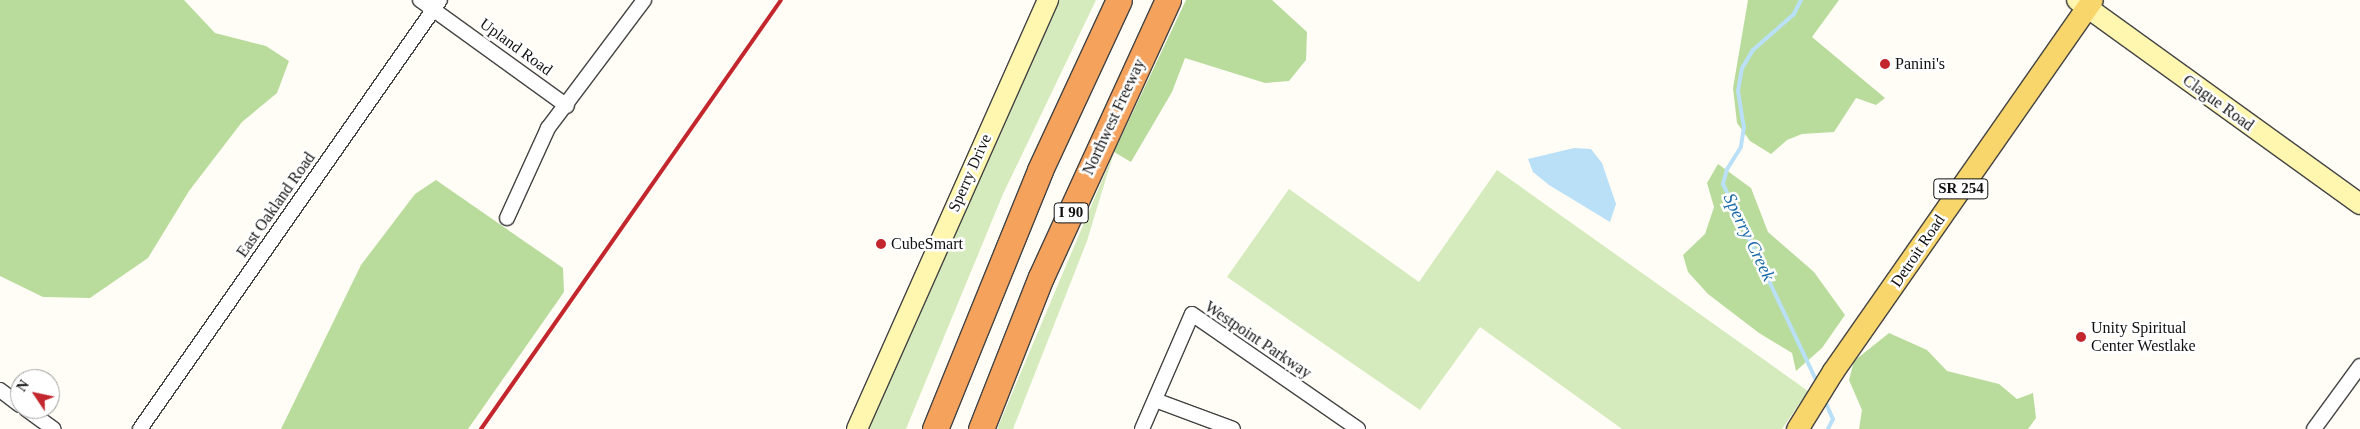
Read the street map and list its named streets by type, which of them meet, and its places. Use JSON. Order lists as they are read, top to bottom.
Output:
{
  "streets": {
    "highway": ["Northwest Freeway", "I 90"],
    "main road": ["SR 254", "Detroit Road"],
    "street": [
      "Upland Road",
      "Clague Road",
      "Sperry Drive",
      "East Oakland Road",
      "Westpoint Parkway"
    ]
  },
  "crossings": [
    ["Upland Road", "East Oakland Road"],
    ["Clague Road", "Detroit Road"]
  ],
  "water": ["Sperry Creek"],
  "places": ["Panini's", "CubeSmart", "Unity Spiritual Center Westlake"],
  "north": "top left"
}
